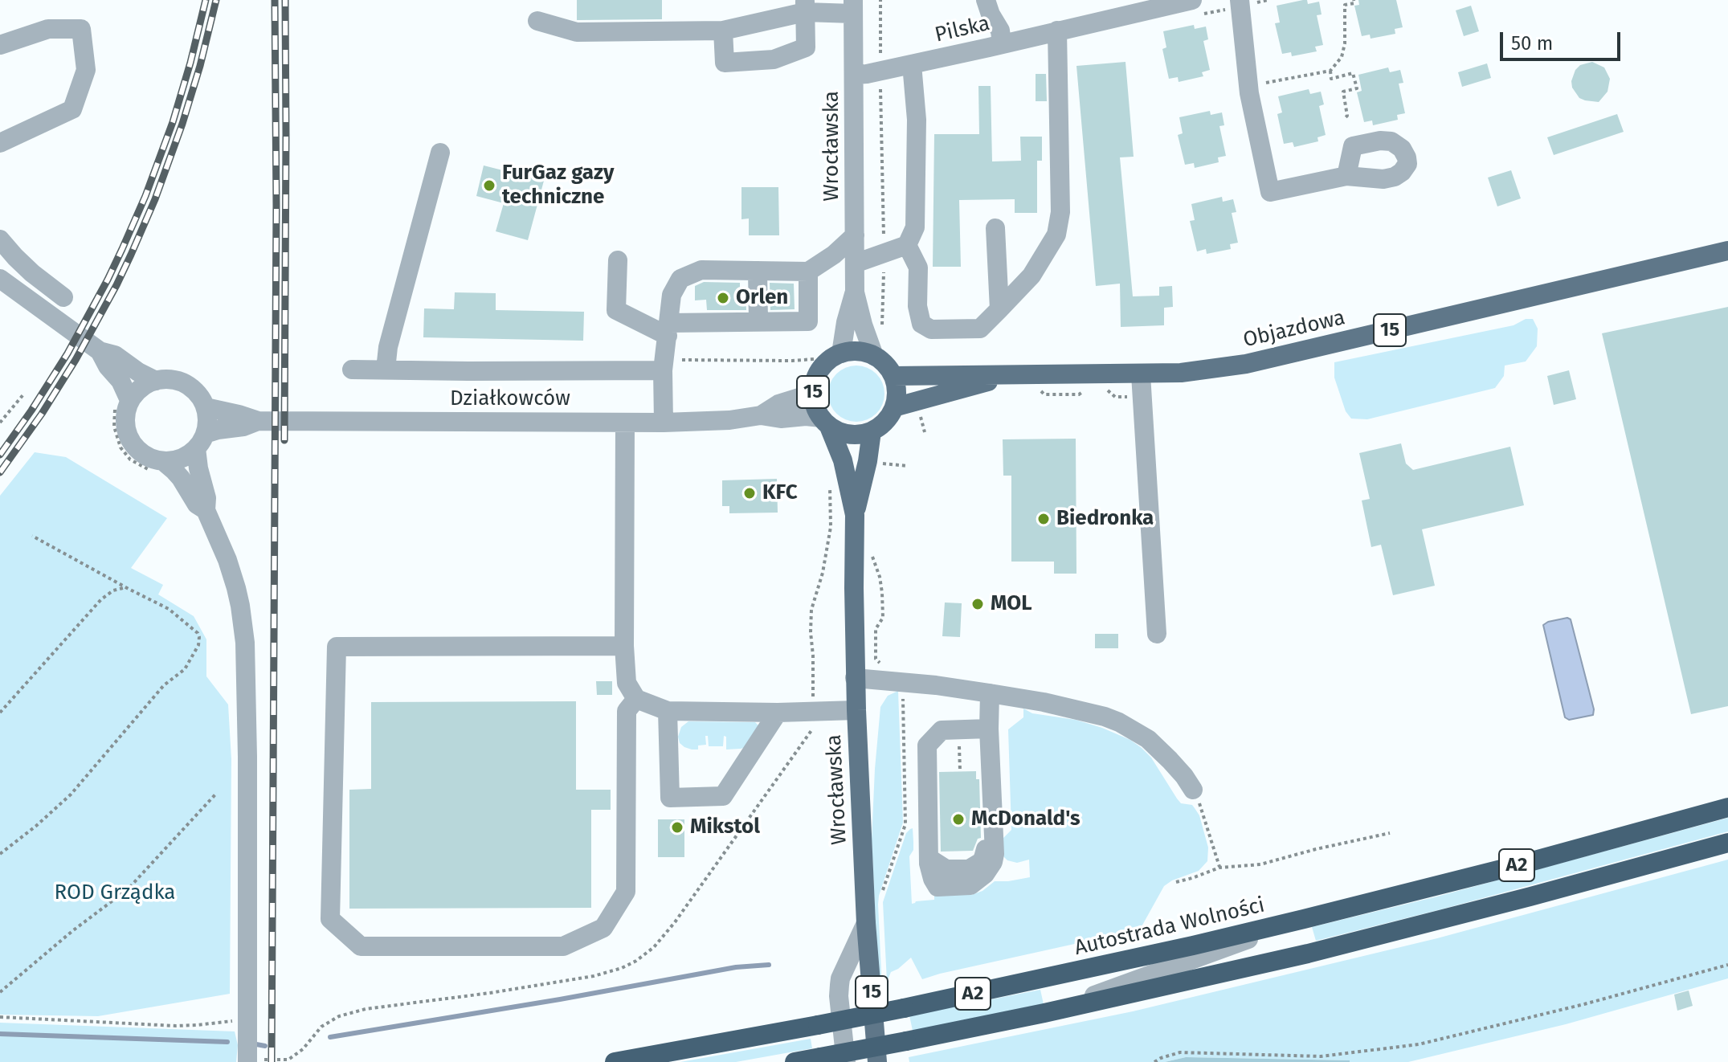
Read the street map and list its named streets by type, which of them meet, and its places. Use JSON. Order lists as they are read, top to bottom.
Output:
{
  "streets": {
    "highway": ["A2", "Autostrada Wolności"],
    "main road": ["Wrocławska", "Objazdowa", "15"],
    "street": ["Pilska", "Działkowców"]
  },
  "crossings": [
    ["Pilska", "Wrocławska"],
    ["Wrocławska", "Objazdowa"],
    ["Wrocławska", "15"],
    ["Wrocławska", "Działkowców"],
    ["Objazdowa", "15"],
    ["Objazdowa", "Działkowców"],
    ["15", "Działkowców"]
  ],
  "parks": ["ROD Grządka"],
  "places": [
    "FurGaz gazy techniczne",
    "Orlen",
    "KFC",
    "Biedronka",
    "MOL",
    "McDonald's",
    "Mikstol"
  ],
  "scale_bar": "50 m"
}
